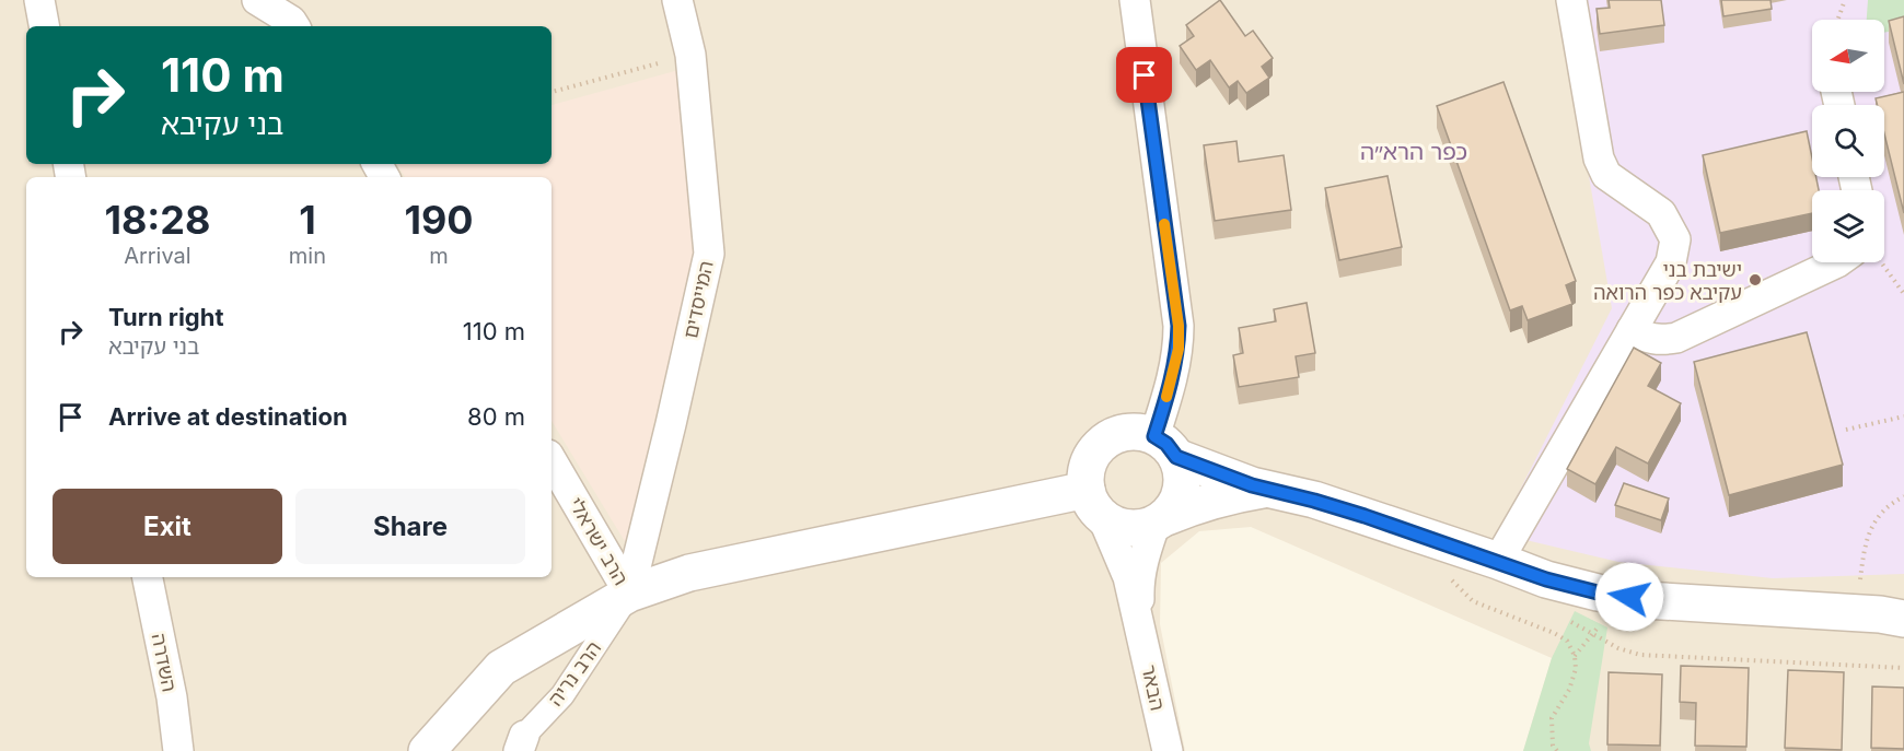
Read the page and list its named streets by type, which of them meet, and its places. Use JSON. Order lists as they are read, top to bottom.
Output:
{
  "streets": {
    "street": [
      "המייסדים",
      "הרב ישראלי",
      "השדרה",
      "הרב נריה",
      "הבאר"
    ]
  },
  "crossings": [
    ["המייסדים", "הרב ישראלי"],
    ["המייסדים", "הרב נריה"],
    ["הרב ישראלי", "הרב נריה"]
  ],
  "districts": ["כפר הרא״ה"],
  "places": ["ישיבת בני עקיבא כפר הרואה"],
  "north": "left",
  "page": {
    "turn": ["110 m", "בני עקיבא"],
    "eta": [
      "18:28",
      "Arrival",
      "1",
      "min",
      "190",
      "m"
    ],
    "list": [
      {
        "name": "Turn right",
        "note": "בני עקיבא",
        "value": "110 m"
      },
      {
        "name": "Arrive at destination",
        "value": "80 m"
      }
    ],
    "buttons": ["Exit", "Share"]
  }
}
